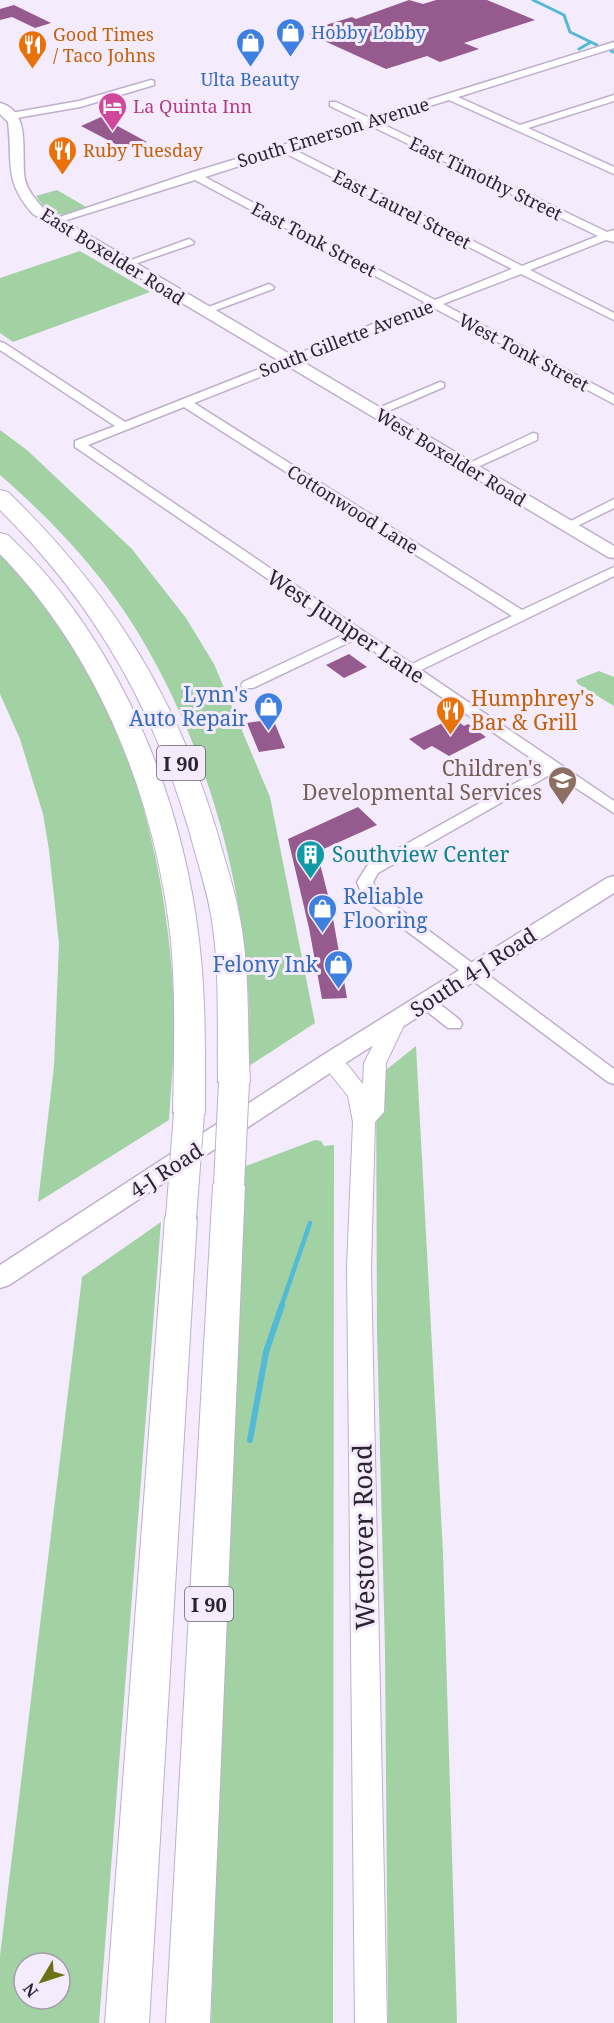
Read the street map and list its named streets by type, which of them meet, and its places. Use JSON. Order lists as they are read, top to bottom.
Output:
{
  "streets": {
    "highway": ["I 90"],
    "main road": [
      "East Boxelder Road",
      "West Boxelder Road",
      "South 4-J Road",
      "4-J Road"
    ],
    "street": [
      "South Emerson Avenue",
      "East Timothy Street",
      "East Laurel Street",
      "East Tonk Street",
      "South Gillette Avenue",
      "West Tonk Street",
      "Cottonwood Lane",
      "West Juniper Lane",
      "Westover Road"
    ]
  },
  "crossings": [
    ["South Emerson Avenue", "East Timothy Street"],
    ["South Emerson Avenue", "East Laurel Street"],
    ["South Emerson Avenue", "East Tonk Street"],
    ["South Emerson Avenue", "East Boxelder Road"],
    ["East Timothy Street", "South Gillette Avenue"],
    ["East Laurel Street", "South Gillette Avenue"],
    ["East Tonk Street", "South Gillette Avenue"],
    ["East Tonk Street", "West Tonk Street"],
    ["East Boxelder Road", "South Gillette Avenue"],
    ["East Boxelder Road", "West Boxelder Road"],
    ["South Gillette Avenue", "West Tonk Street"],
    ["South Gillette Avenue", "West Boxelder Road"],
    ["South Gillette Avenue", "Cottonwood Lane"],
    ["South Gillette Avenue", "West Juniper Lane"],
    ["South 4-J Road", "4-J Road"],
    ["South 4-J Road", "Westover Road"],
    ["4-J Road", "Westover Road"]
  ],
  "places": {
    "shop": [
      "Hobby Lobby",
      "Ulta Beauty",
      "Lynn's Auto Repair",
      "Reliable Flooring",
      "Felony Ink"
    ],
    "restaurant": ["Good Times / Taco Johns", "Ruby Tuesday", "Humphrey's Bar & Grill"],
    "hotel": ["La Quinta Inn"],
    "school or university": ["Children's Developmental Services"],
    "building": ["Southview Center"]
  },
  "north": "bottom left"
}
